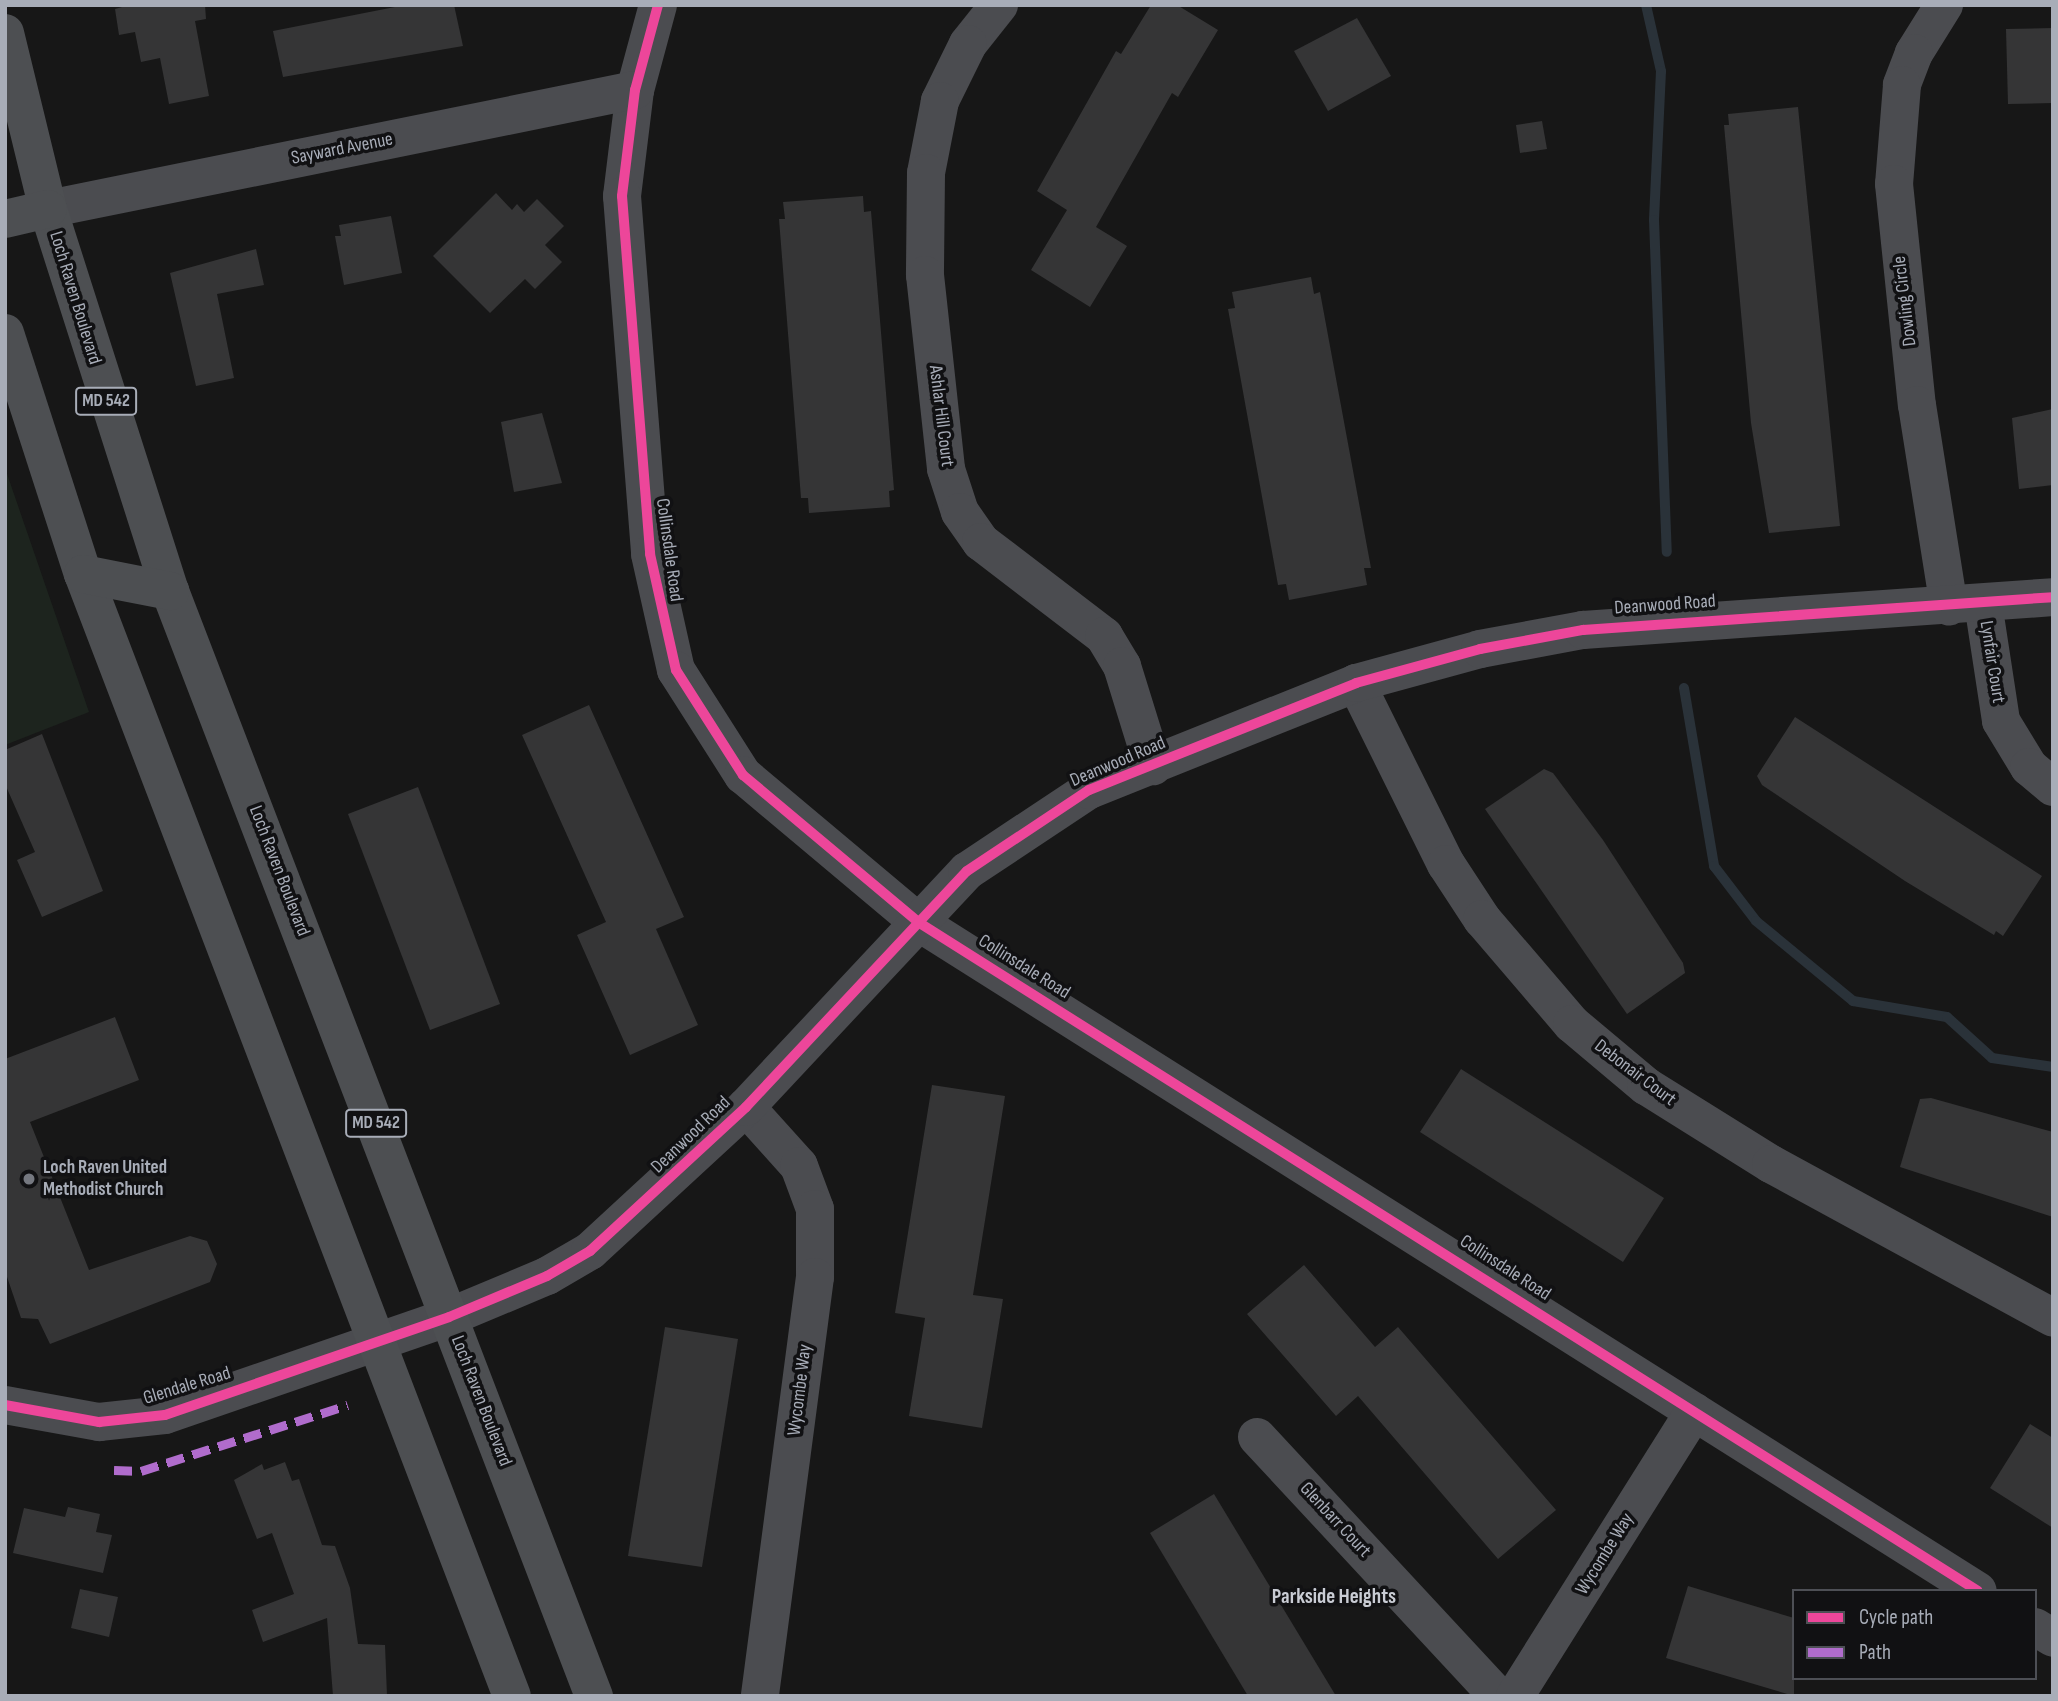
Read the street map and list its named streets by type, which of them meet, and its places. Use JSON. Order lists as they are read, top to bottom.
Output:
{
  "streets": {
    "main road": ["Loch Raven Boulevard", "MD 542"],
    "street": [
      "Sayward Avenue",
      "Dowling Circle",
      "Ashlar Hill Court",
      "Collinsdale Road",
      "Deanwood Road",
      "Lynfair Court",
      "Debonair Court",
      "Glendale Road",
      "Wycombe Way",
      "Glenbarr Court"
    ]
  },
  "crossings": [
    ["Sayward Avenue", "Loch Raven Boulevard"],
    ["Sayward Avenue", "Collinsdale Road"],
    ["Loch Raven Boulevard", "Deanwood Road"],
    ["Dowling Circle", "Deanwood Road"],
    ["Dowling Circle", "Lynfair Court"],
    ["Ashlar Hill Court", "Deanwood Road"],
    ["Collinsdale Road", "Deanwood Road"],
    ["Collinsdale Road", "Wycombe Way"],
    ["Deanwood Road", "Lynfair Court"],
    ["Deanwood Road", "Debonair Court"],
    ["Deanwood Road", "Glendale Road"],
    ["Deanwood Road", "Wycombe Way"]
  ],
  "districts": ["Parkside Heights"],
  "places": ["Loch Raven United Methodist Church"],
  "legend": ["Cycle path", "Path"]
}
